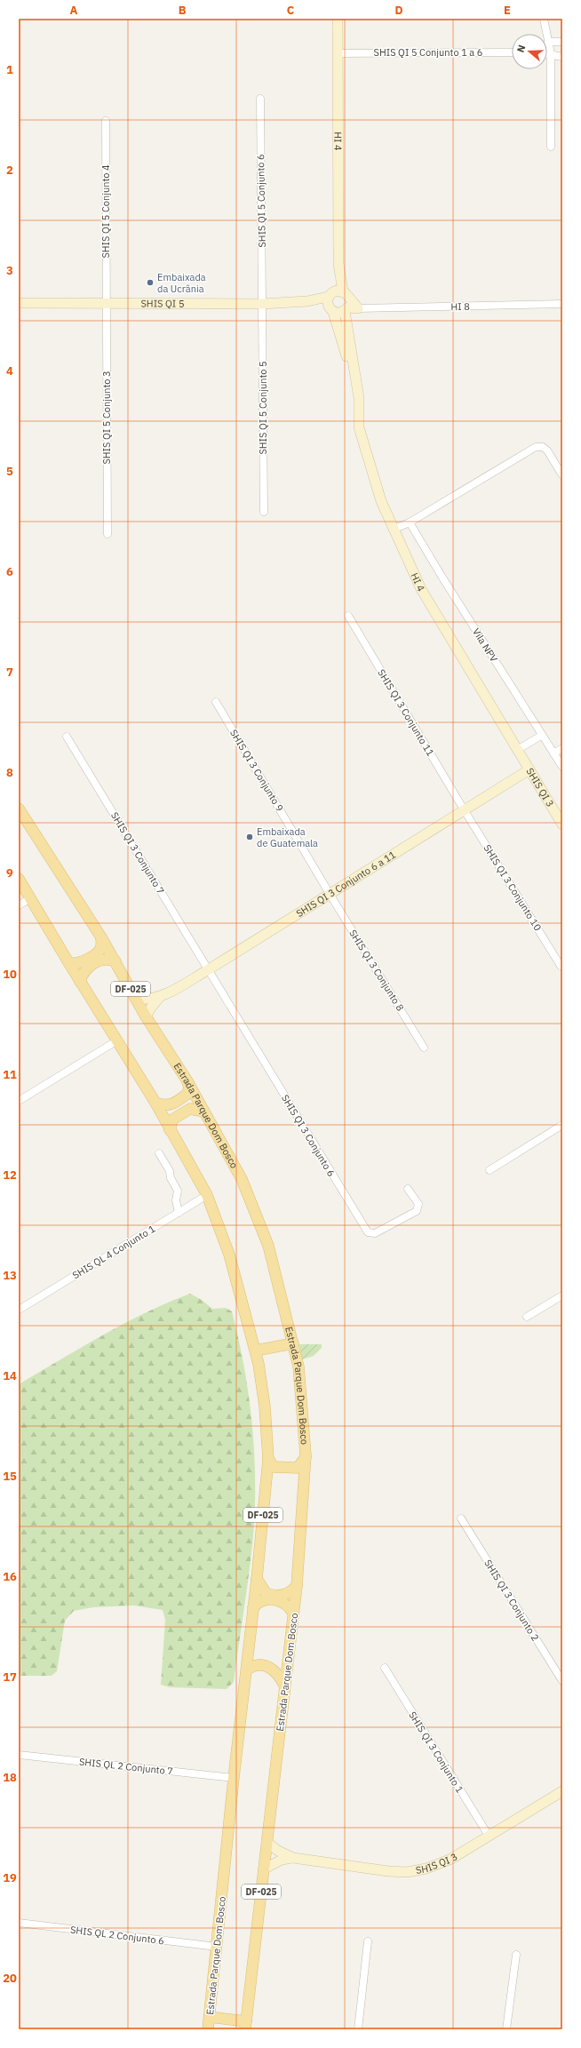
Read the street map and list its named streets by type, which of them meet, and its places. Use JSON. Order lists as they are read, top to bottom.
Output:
{
  "streets": {
    "main road": ["DF-025", "Estrada Parque Dom Bosco"],
    "street": [
      "SHIS QI 5 Conjunto 1 a 6",
      "HI 4",
      "SHIS QI 5 Conjunto 6",
      "SHIS QI 5 Conjunto 4",
      "SHIS QI 5",
      "HI 8",
      "SHIS QI 5 Conjunto 5",
      "SHIS QI 5 Conjunto 3",
      "Vila NPV",
      "SHIS QI 3 Conjunto 11",
      "SHIS QI 3 Conjunto 9",
      "SHIS QI 3",
      "SHIS QI 3 Conjunto 7",
      "SHIS QI 3 Conjunto 6 a 11",
      "SHIS QI 3 Conjunto 10",
      "SHIS QI 3 Conjunto 8",
      "SHIS QI 3 Conjunto 6",
      "SHIS QL 4 Conjunto 1",
      "SHIS QI 3 Conjunto 2",
      "SHIS QI 3 Conjunto 1",
      "SHIS QL 2 Conjunto 7",
      "SHIS QL 2 Conjunto 6"
    ]
  },
  "crossings": [
    ["SHIS QI 5 Conjunto 1 a 6", "HI 4"],
    ["HI 4", "SHIS QI 5"],
    ["HI 4", "SHIS QI 3"],
    ["SHIS QI 5 Conjunto 6", "SHIS QI 5"],
    ["SHIS QI 5 Conjunto 6", "SHIS QI 5 Conjunto 5"],
    ["SHIS QI 5 Conjunto 4", "SHIS QI 5"],
    ["SHIS QI 5 Conjunto 4", "SHIS QI 5 Conjunto 3"],
    ["SHIS QI 5", "HI 8"],
    ["SHIS QI 5", "SHIS QI 5 Conjunto 5"],
    ["SHIS QI 5", "SHIS QI 5 Conjunto 3"],
    ["SHIS QI 3 Conjunto 11", "SHIS QI 3 Conjunto 6 a 11"],
    ["SHIS QI 3 Conjunto 11", "SHIS QI 3 Conjunto 10"],
    ["SHIS QI 3 Conjunto 9", "SHIS QI 3 Conjunto 6 a 11"],
    ["SHIS QI 3 Conjunto 9", "SHIS QI 3 Conjunto 8"],
    ["SHIS QI 3", "SHIS QI 3 Conjunto 6 a 11"],
    ["SHIS QI 3", "Estrada Parque Dom Bosco"],
    ["SHIS QI 3", "SHIS QI 3 Conjunto 1"],
    ["SHIS QI 3 Conjunto 7", "SHIS QI 3 Conjunto 6 a 11"],
    ["SHIS QI 3 Conjunto 7", "SHIS QI 3 Conjunto 6"],
    ["SHIS QI 3 Conjunto 6 a 11", "SHIS QI 3 Conjunto 10"],
    ["SHIS QI 3 Conjunto 6 a 11", "SHIS QI 3 Conjunto 8"],
    ["SHIS QI 3 Conjunto 6 a 11", "Estrada Parque Dom Bosco"],
    ["SHIS QI 3 Conjunto 6 a 11", "SHIS QI 3 Conjunto 6"],
    ["Estrada Parque Dom Bosco", "SHIS QL 4 Conjunto 1"],
    ["Estrada Parque Dom Bosco", "SHIS QL 2 Conjunto 7"],
    ["Estrada Parque Dom Bosco", "SHIS QL 2 Conjunto 6"]
  ],
  "places": ["Embaixada da Ucrânia", "Embaixada de Guatemala"],
  "north": "left",
  "grid": {
    "columns": [
      "A",
      "B",
      "C",
      "D",
      "E"
    ],
    "rows": [
      "1",
      "2",
      "3",
      "4",
      "5",
      "6",
      "7",
      "8",
      "9",
      "10",
      "11",
      "12",
      "13",
      "14",
      "15",
      "16",
      "17",
      "18",
      "19",
      "20"
    ]
  }
}
